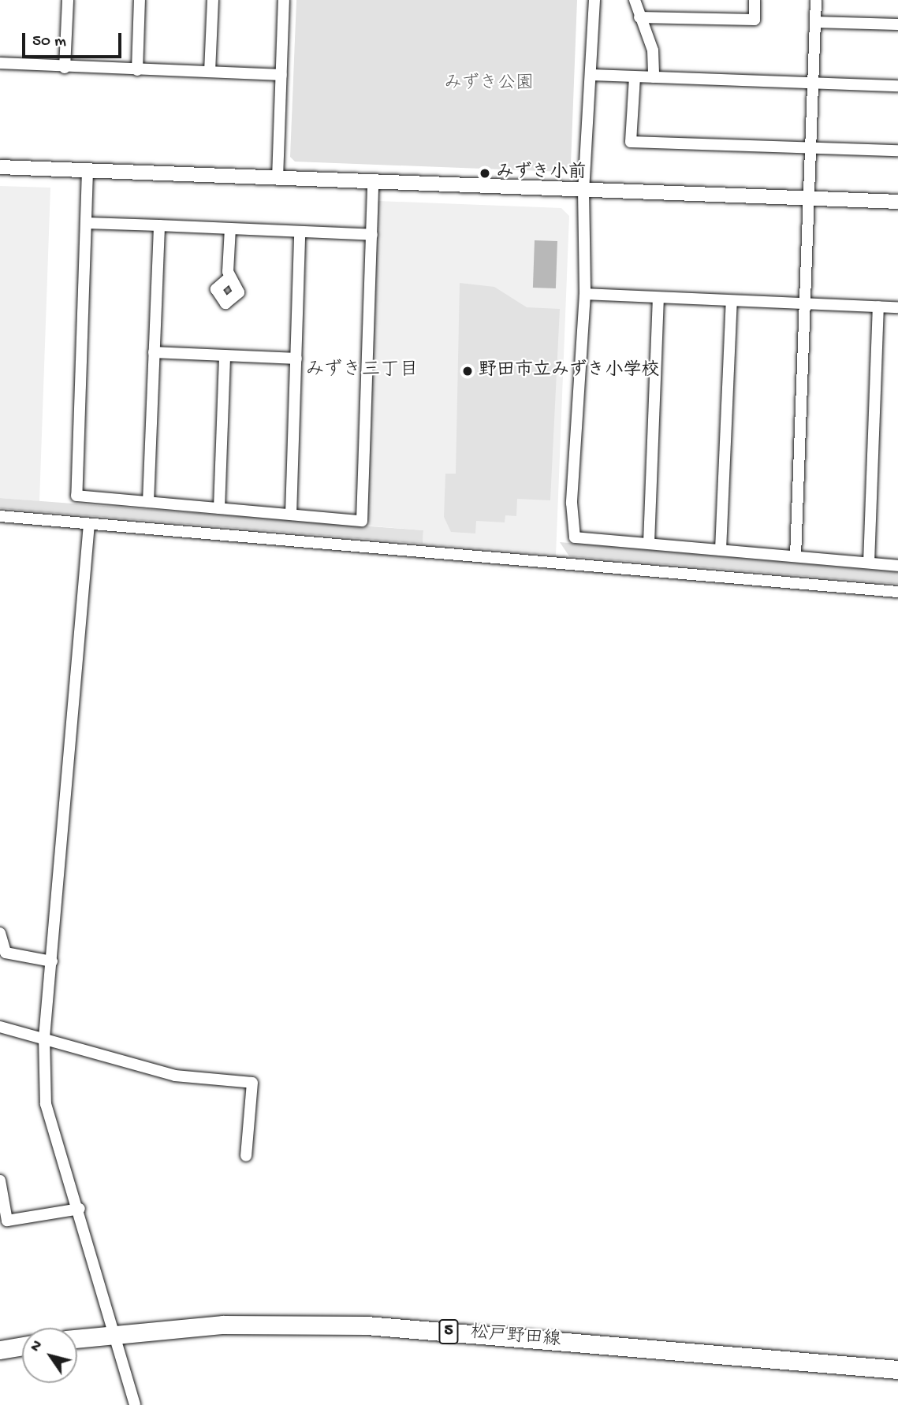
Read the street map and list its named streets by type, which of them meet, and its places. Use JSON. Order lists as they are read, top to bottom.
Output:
{
  "streets": {
    "main road": ["5", "松戸野田線"]
  },
  "districts": ["みずき三丁目"],
  "parks": ["みずき公園"],
  "places": ["みずき小前", "野田市立みずき小学校"],
  "scale_bar": "50 m",
  "north": "top left"
}
